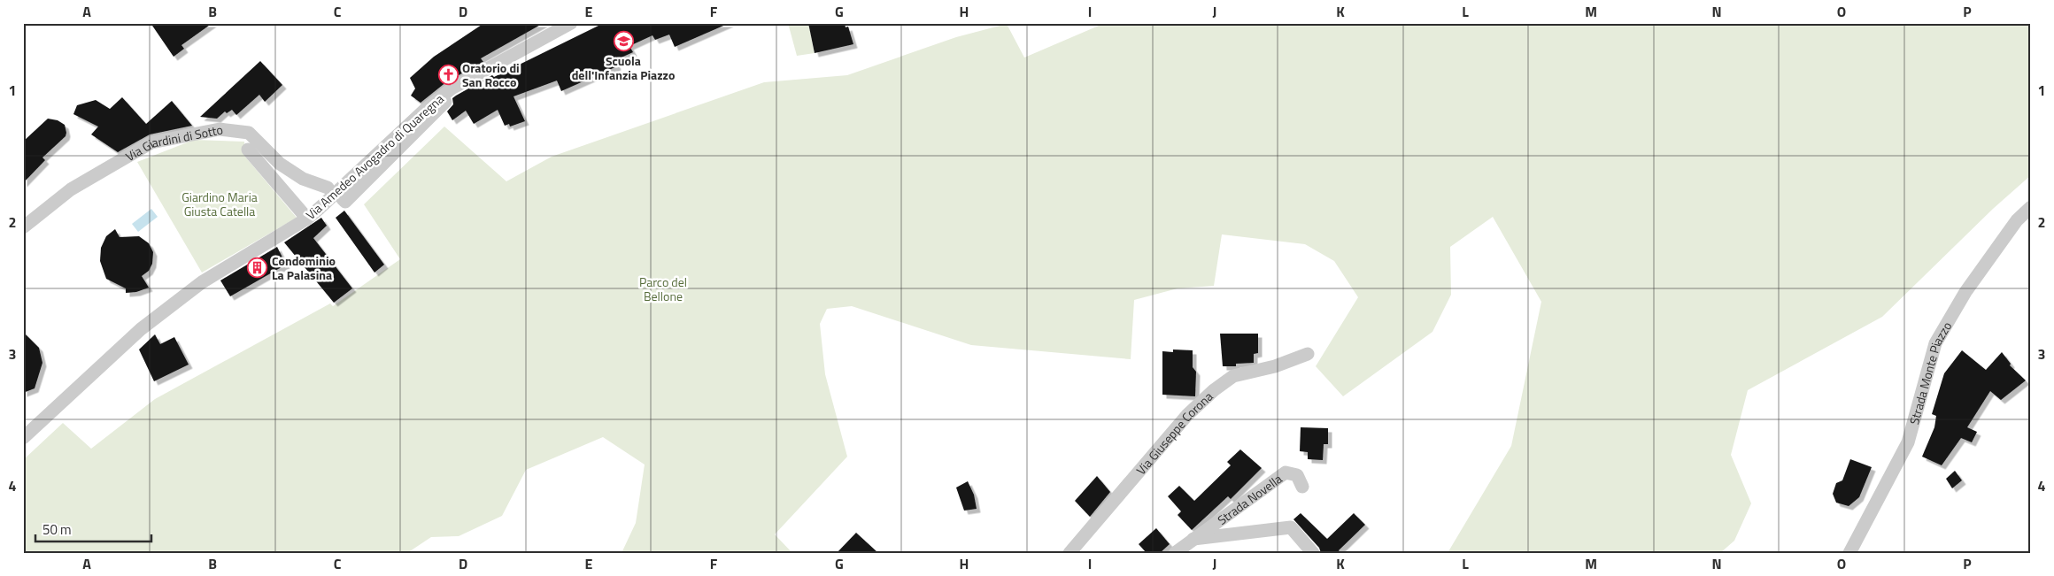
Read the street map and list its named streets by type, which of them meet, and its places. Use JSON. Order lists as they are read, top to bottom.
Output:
{
  "streets": {
    "street": [
      "Via Giardini di Sotto",
      "Via Amedeo Avogadro di Quaregna",
      "Strada Monte Piazzo",
      "Via Giuseppe Corona",
      "Strada Novella"
    ]
  },
  "parks": ["Giardino Maria Giusta Catella", "Parco del Bellone"],
  "places": {
    "school or university": ["Scuola dell'Infanzia Piazzo"],
    "church": ["Oratorio di San Rocco"],
    "building": ["Condominio La Palasina"]
  },
  "scale_bar": "50 m",
  "grid": {
    "columns": [
      "A",
      "B",
      "C",
      "D",
      "E",
      "F",
      "G",
      "H",
      "I",
      "J",
      "K",
      "L",
      "M",
      "N",
      "O",
      "P"
    ],
    "rows": [
      "1",
      "2",
      "3",
      "4"
    ]
  }
}
